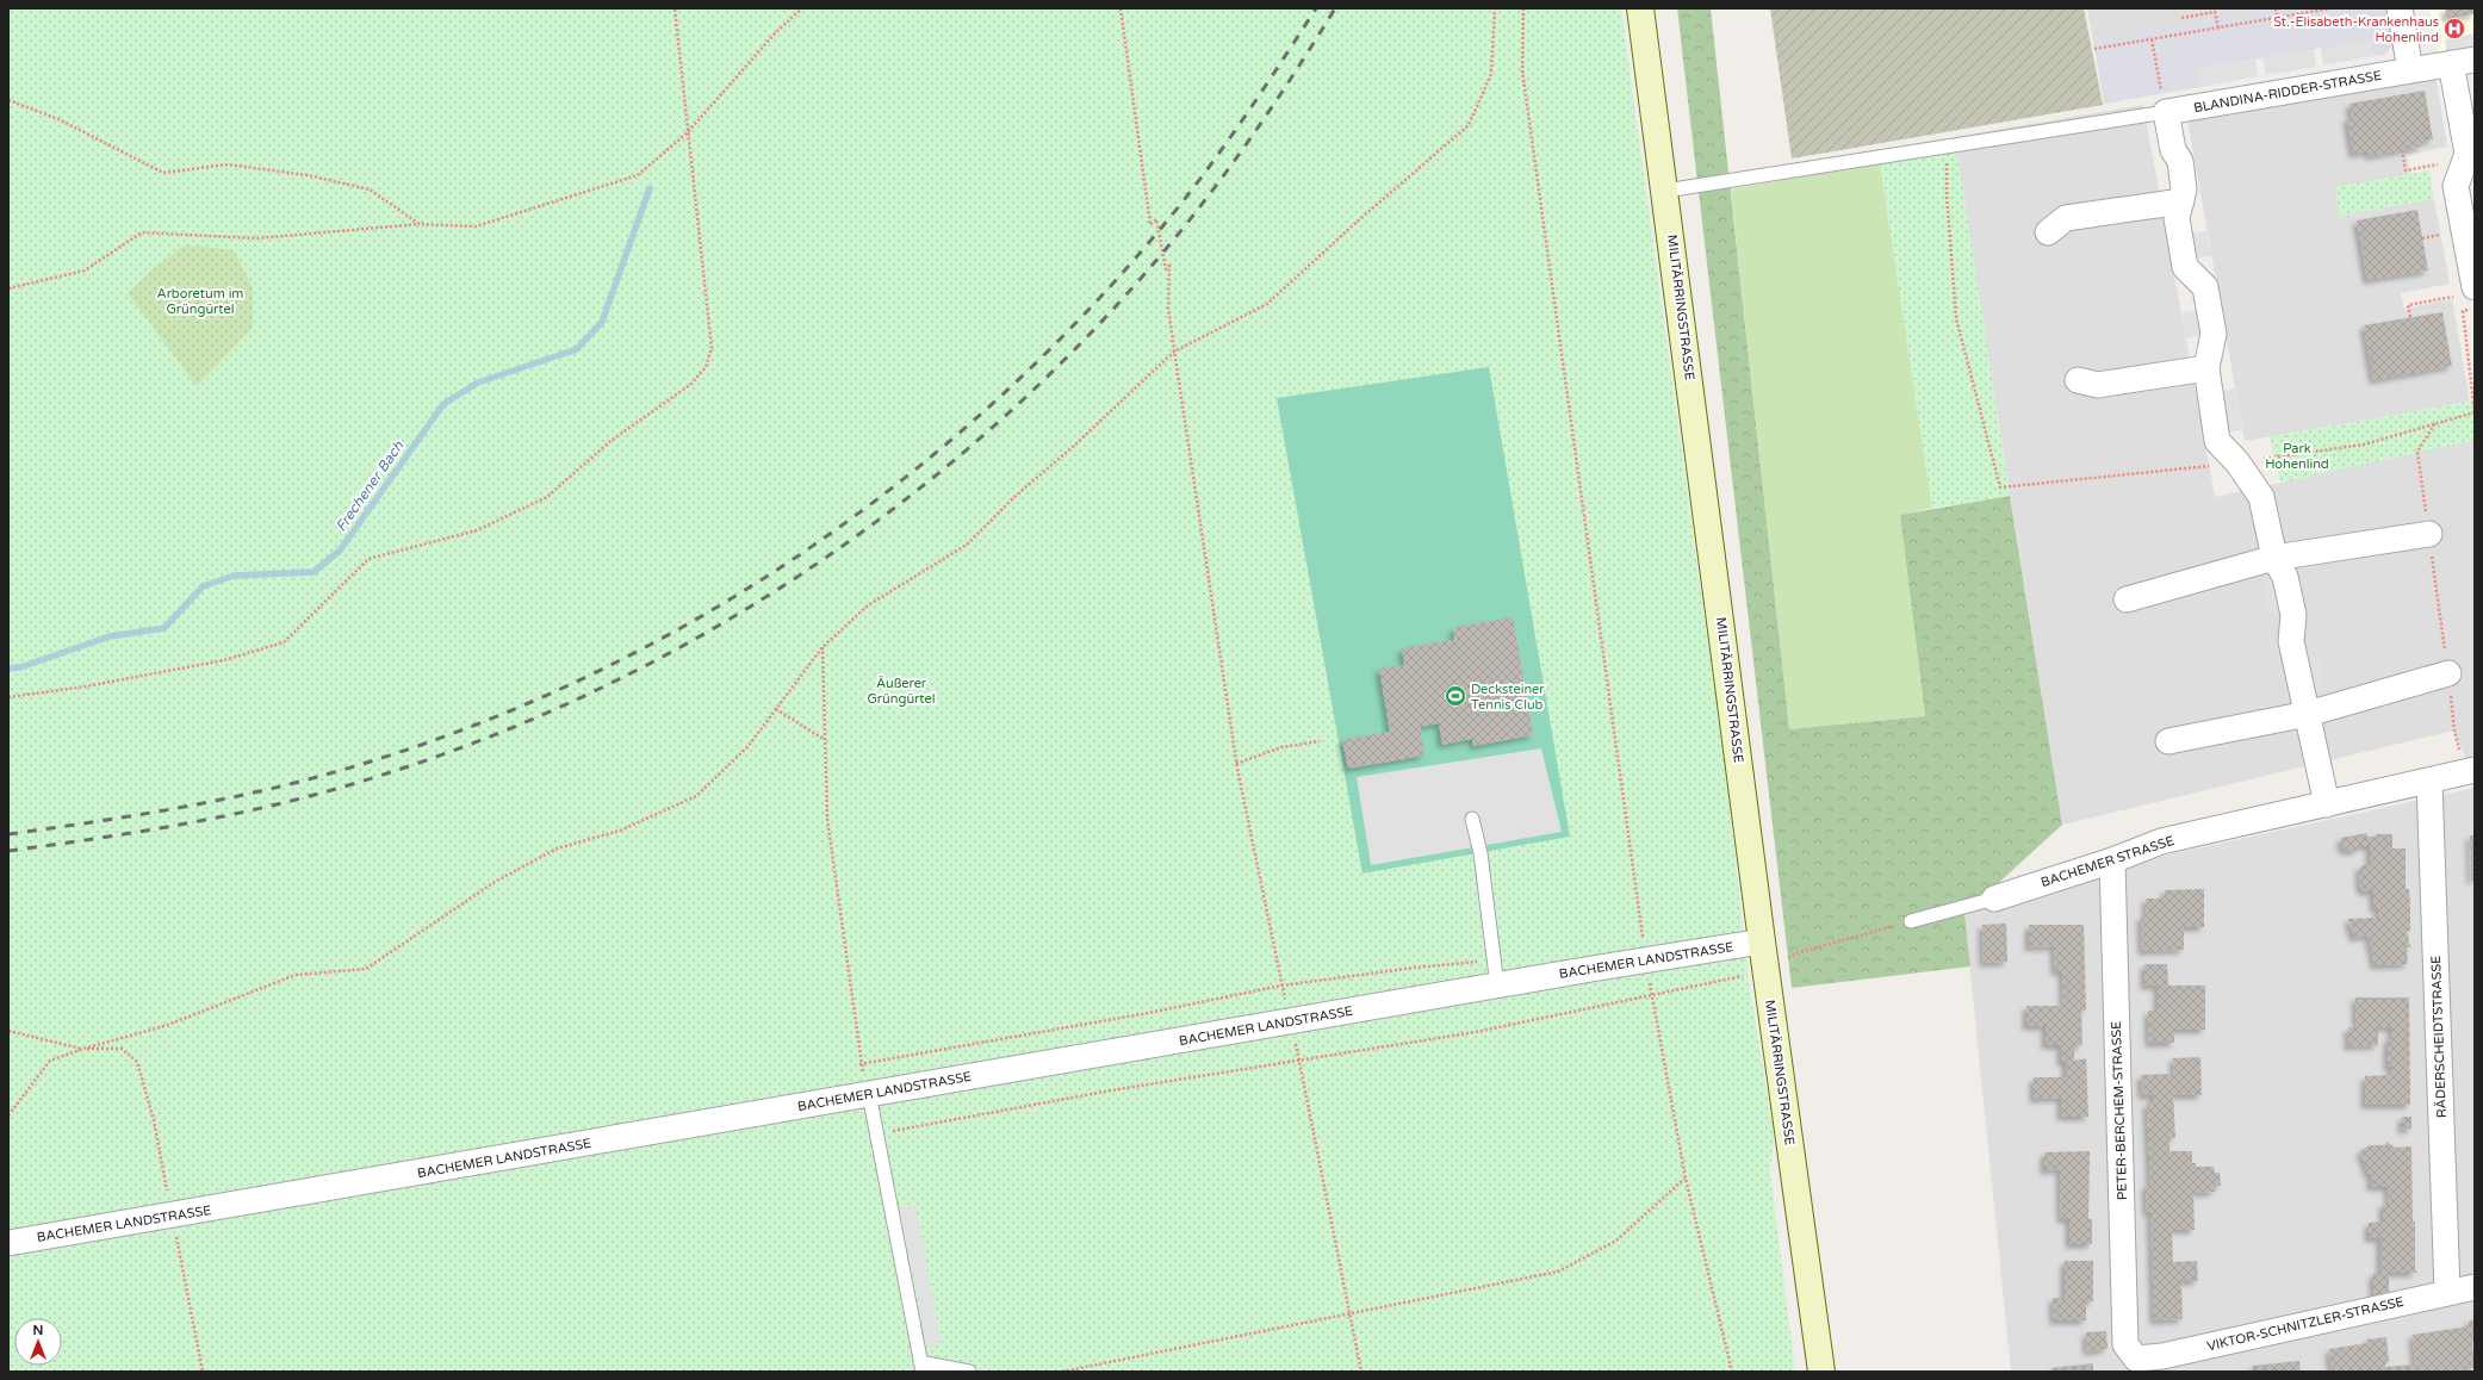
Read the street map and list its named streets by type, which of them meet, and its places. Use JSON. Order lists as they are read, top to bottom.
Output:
{
  "streets": {
    "main road": ["MILITÄRRINGSTRASSE"],
    "street": [
      "BLANDINA-RIDDER-STRASSE",
      "BACHEMER STRASSE",
      "BACHEMER LANDSTRASSE",
      "RÄDERSCHEIDTSTRASSE",
      "PETER-BERCHEM-STRASSE",
      "VIKTOR-SCHNITZLER-STRASSE"
    ]
  },
  "crossings": [
    ["MILITÄRRINGSTRASSE", "BACHEMER LANDSTRASSE"],
    ["BACHEMER STRASSE", "RÄDERSCHEIDTSTRASSE"],
    ["BACHEMER STRASSE", "PETER-BERCHEM-STRASSE"],
    ["RÄDERSCHEIDTSTRASSE", "VIKTOR-SCHNITZLER-STRASSE"],
    ["PETER-BERCHEM-STRASSE", "VIKTOR-SCHNITZLER-STRASSE"]
  ],
  "water": ["Frechener Bach"],
  "parks": ["Arboretum im Grüngürtel", "Park Hohenlind", "Äußerer Grüngürtel"],
  "places": {
    "hospital": ["St.-Elisabeth-Krankenhaus Hohenlind"],
    "sports": ["Decksteiner Tennis Club"]
  },
  "north": "top"
}
